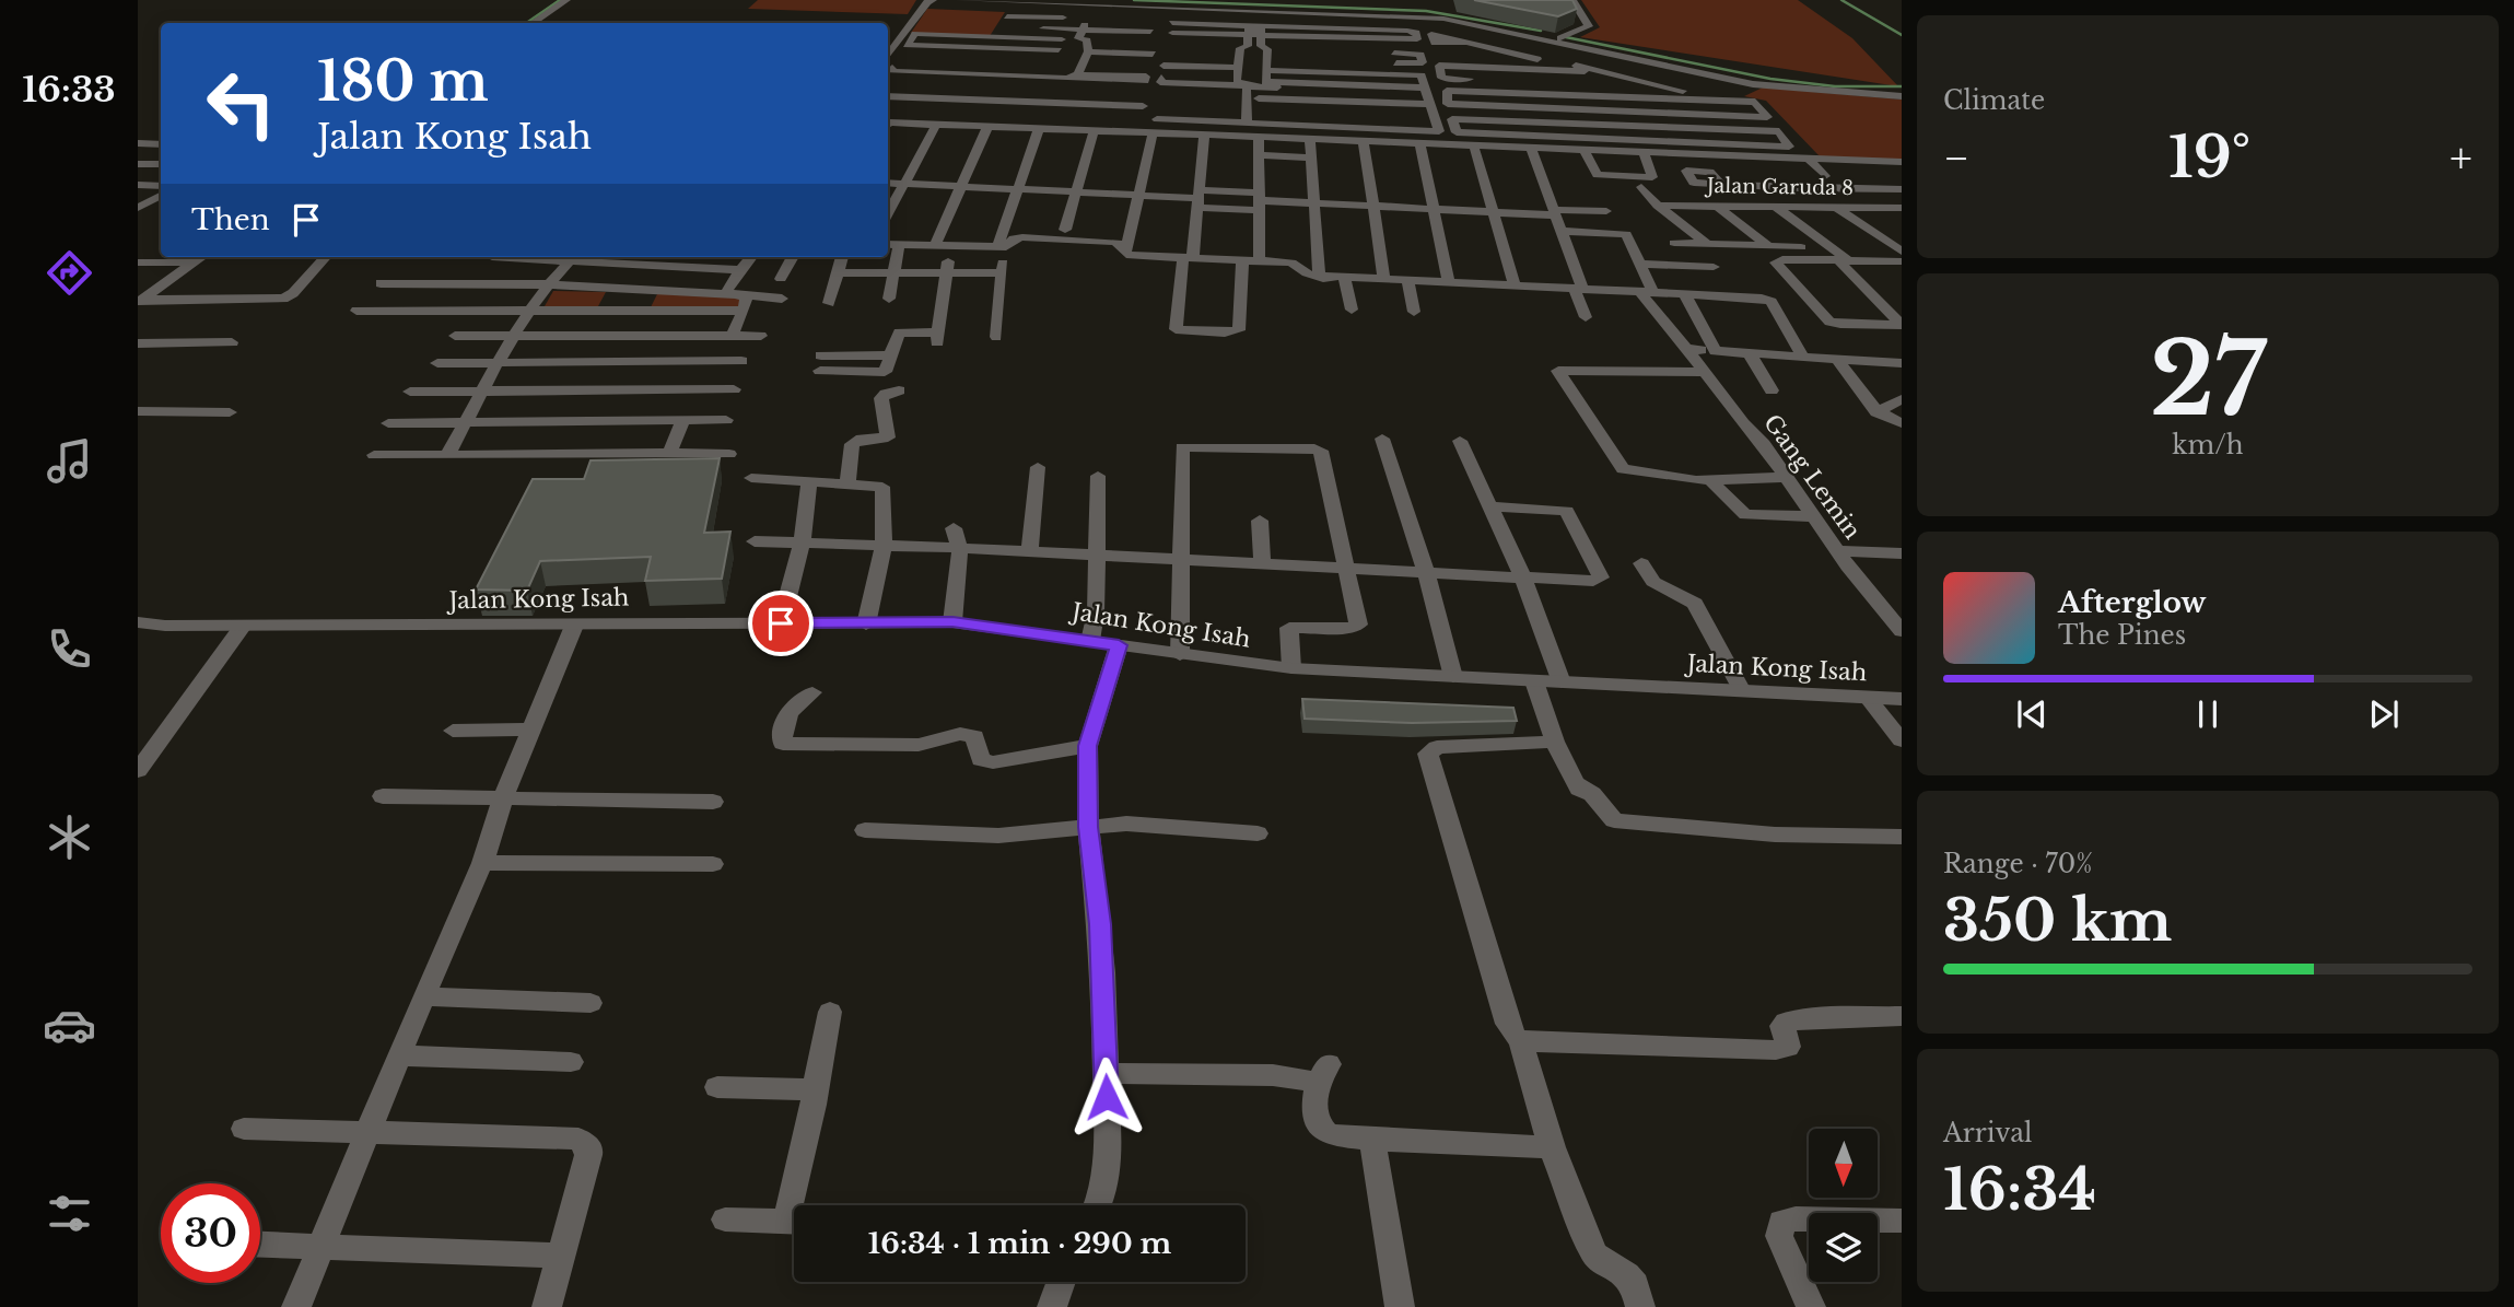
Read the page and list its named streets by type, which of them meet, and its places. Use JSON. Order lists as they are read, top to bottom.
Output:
{
  "streets": {
    "street": ["Jalan Garuda 8", "Gang Lemin", "Jalan Kong Isah"]
  },
  "north": "bottom",
  "page": {
    "tabs": "16:33",
    "tile": [
      "Climate",
      ["27", "km/h"],
      ["Range · 70%", "350 km"],
      ["Arrival", "16:34"]
    ],
    "turn": ["180 m", "Jalan Kong Isah"],
    "heat": ["−", "19°", "+"],
    "then": "Then",
    "song": ["Afterglow", "The Pines"],
    "limit": "30",
    "trip": "16:34 · 1 min · 290 m"
  }
}
